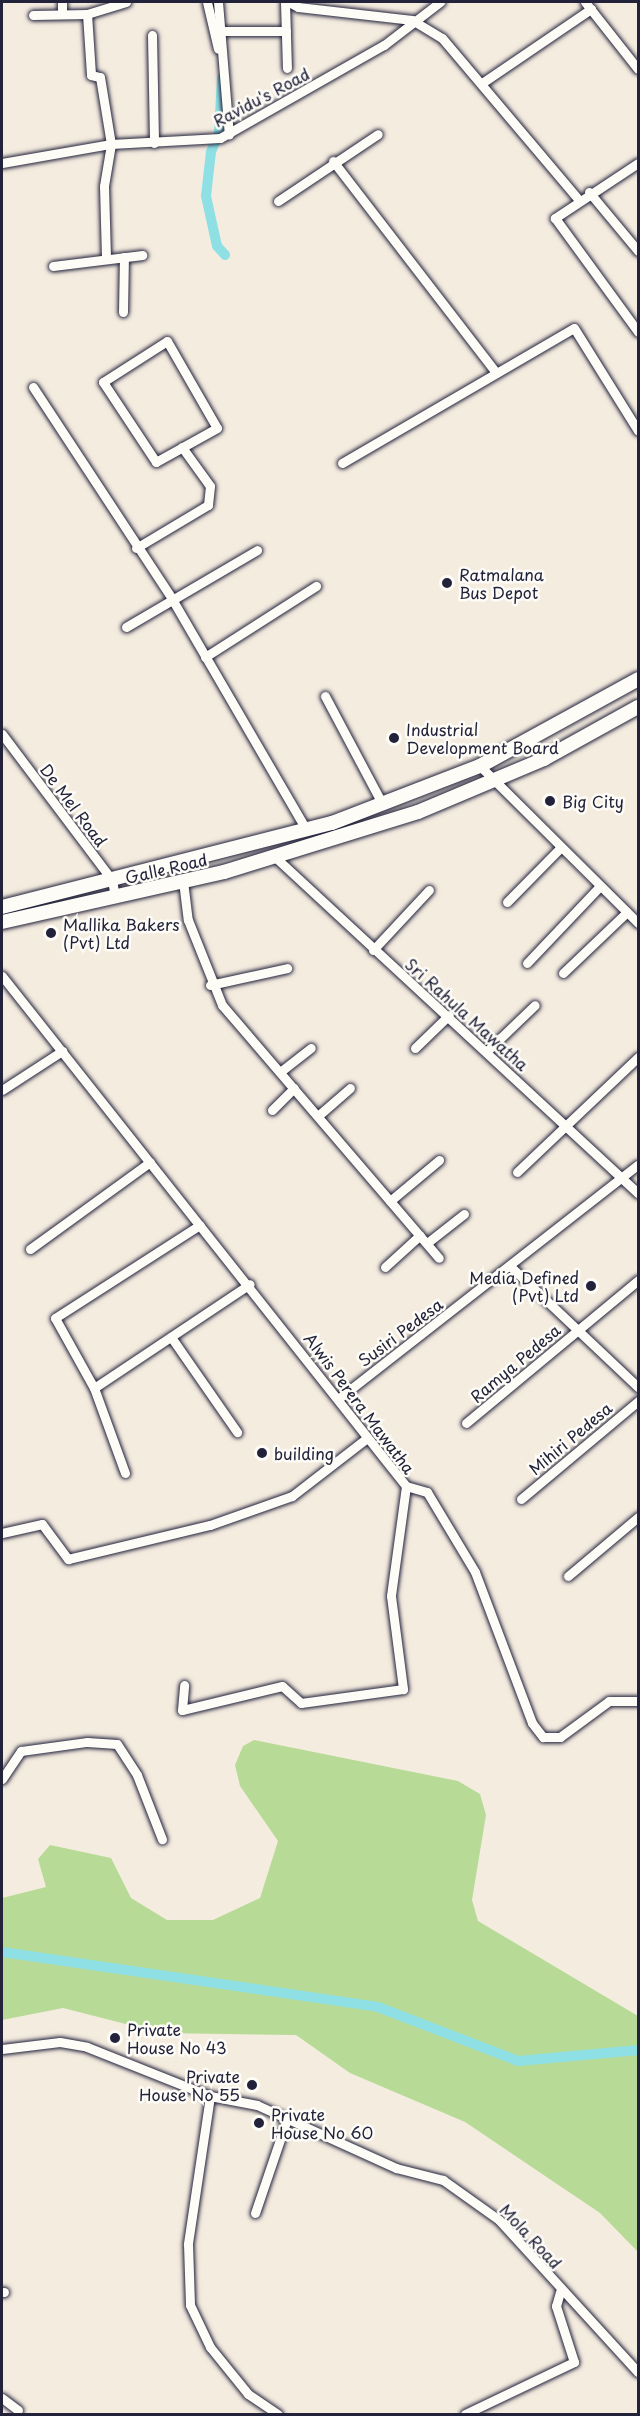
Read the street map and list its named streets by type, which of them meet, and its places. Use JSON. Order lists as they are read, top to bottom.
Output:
{
  "streets": {
    "highway": ["Galle Road"],
    "street": [
      "Ravidu's Road",
      "De Mel Road",
      "Sri Rahula Mawatha",
      "Susiri Pedesa",
      "Ramya Pedesa",
      "Alwis Perera Mawatha",
      "Mihiri Pedesa",
      "Mola Road"
    ]
  },
  "crossings": [
    ["De Mel Road", "Galle Road"],
    ["Galle Road", "Sri Rahula Mawatha"],
    ["Sri Rahula Mawatha", "Susiri Pedesa"],
    ["Susiri Pedesa", "Alwis Perera Mawatha"]
  ],
  "places": [
    "Ratmalana Bus Depot",
    "Industrial Development Board",
    "Big City",
    "Mallika Bakers (Pvt) Ltd",
    "Media Defined (Pvt) Ltd",
    "building",
    "Private House No 43",
    "Private House No 55",
    "Private House No 60"
  ]
}
